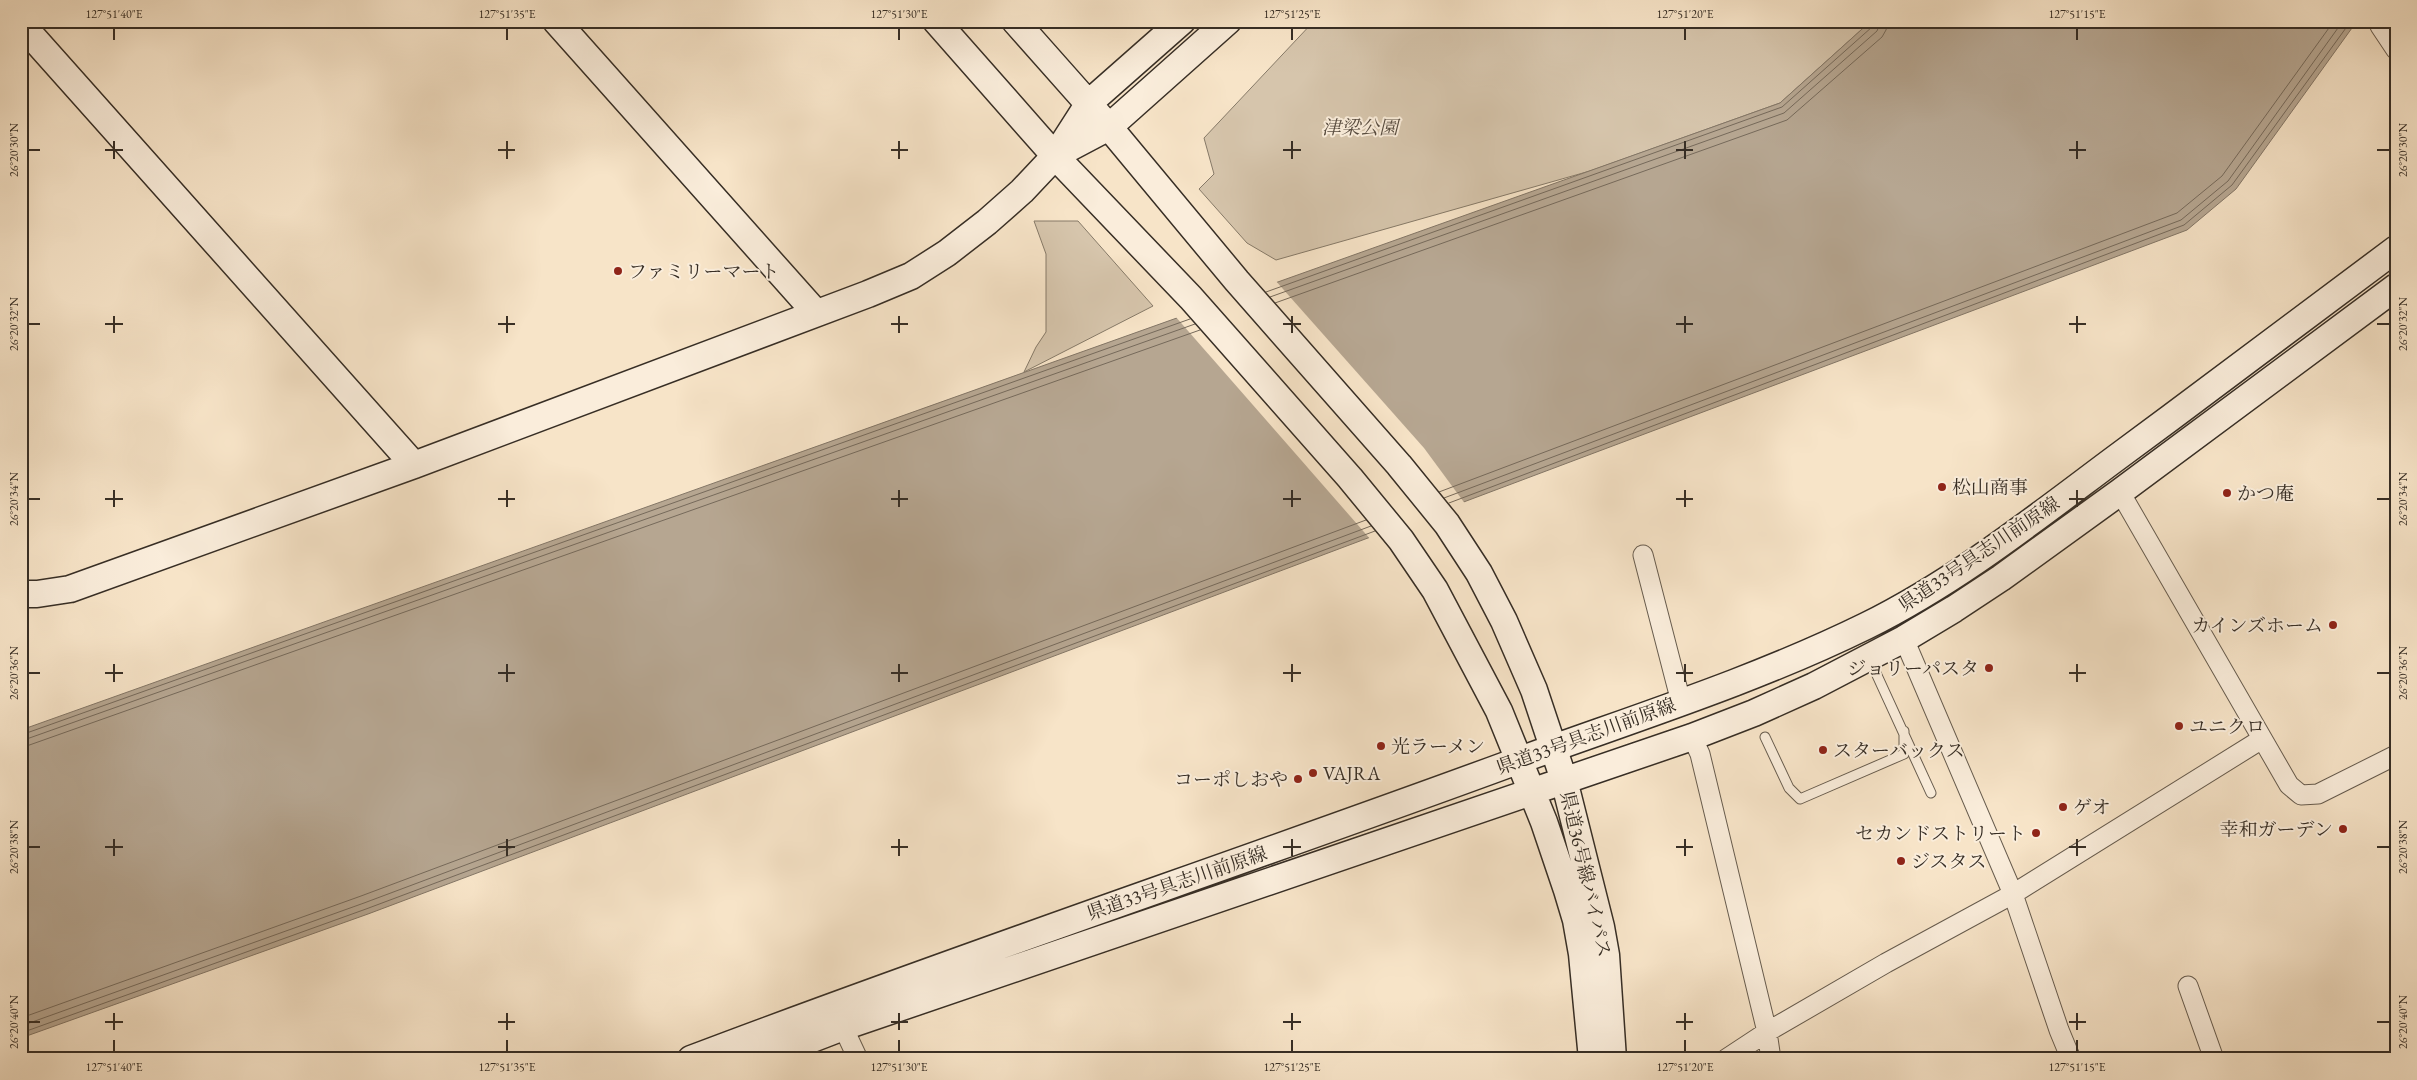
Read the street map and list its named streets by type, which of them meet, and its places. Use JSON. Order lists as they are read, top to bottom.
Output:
{
  "streets": {
    "street": ["県道33号具志川前原線", "県道36号線バイパス"]
  },
  "crossings": [
    ["県道33号具志川前原線", "県道36号線バイパス"]
  ],
  "parks": ["津梁公園"],
  "places": [
    "ファミリーマート",
    "松山商事",
    "かつ庵",
    "カインズホーム",
    "ジョリーパスタ",
    "ユニクロ",
    "光ラーメン",
    "スターバックス",
    "VAJRA",
    "コーポしおや",
    "ゲオ",
    "幸和ガーデン",
    "セカンドストリート",
    "ジスタス"
  ],
  "coordinates": [
    "127°51'40\"E",
    "127°51'35\"E",
    "127°51'30\"E",
    "127°51'25\"E",
    "127°51'20\"E",
    "127°51'15\"E",
    "26°20'30\"N",
    "26°20'32\"N",
    "26°20'34\"N",
    "26°20'36\"N",
    "26°20'38\"N",
    "26°20'40\"N"
  ]
}
